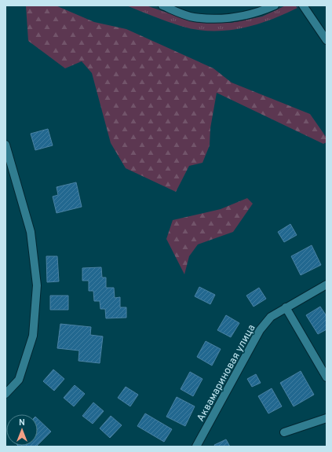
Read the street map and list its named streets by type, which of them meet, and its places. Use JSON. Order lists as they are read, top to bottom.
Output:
{
  "streets": {
    "street": ["Аквамариновая улица"]
  },
  "north": "top"
}
